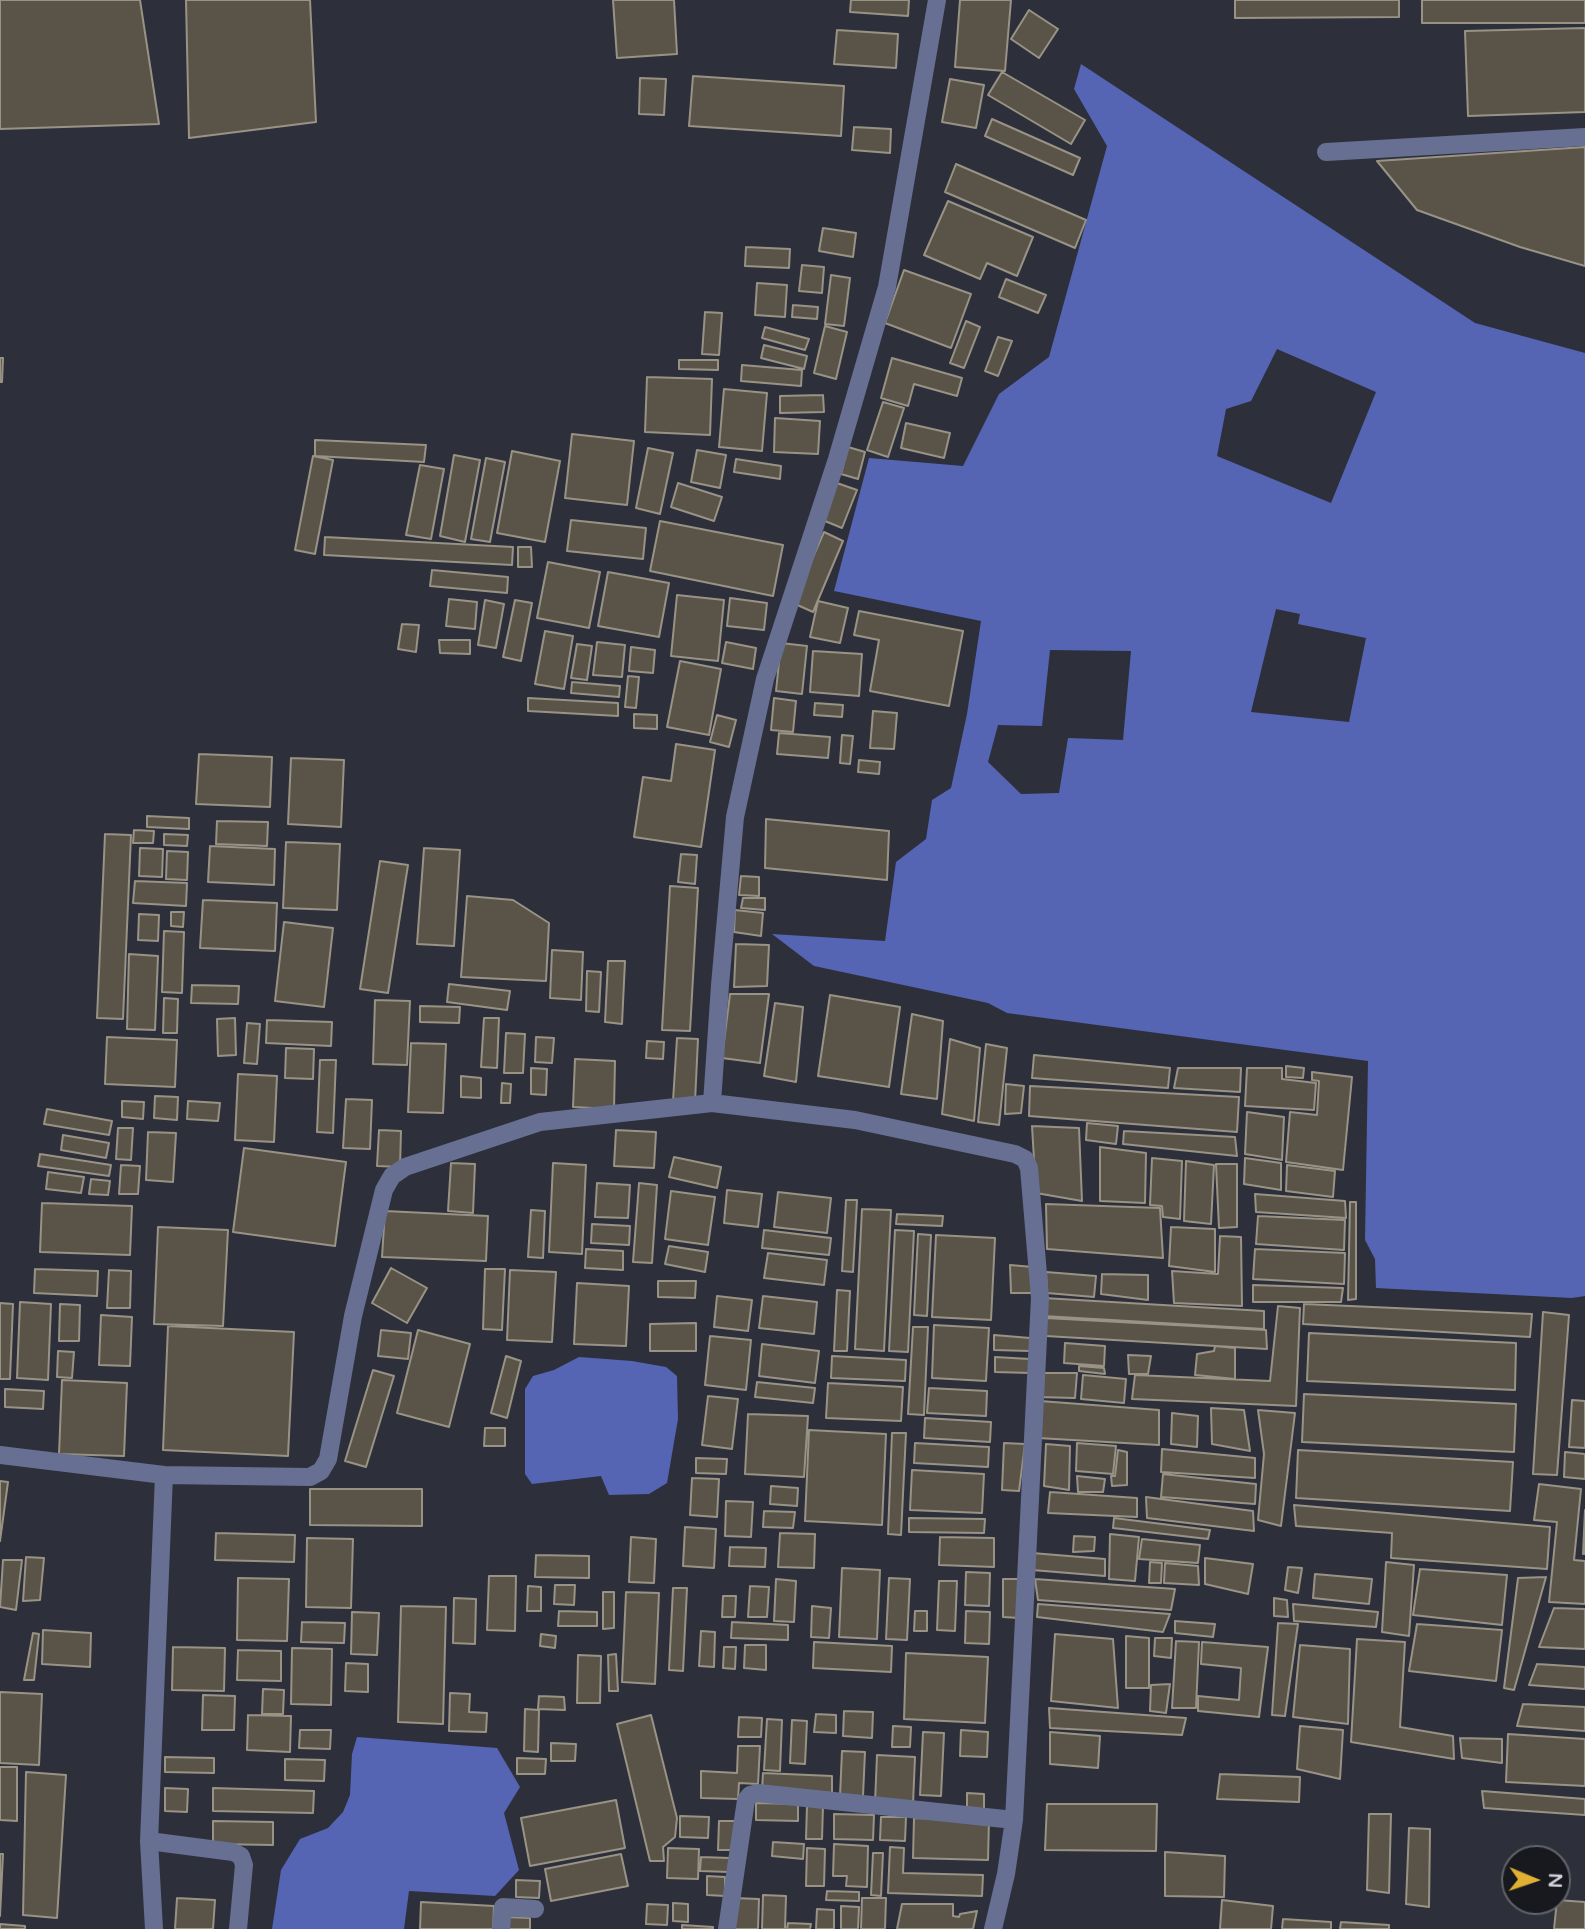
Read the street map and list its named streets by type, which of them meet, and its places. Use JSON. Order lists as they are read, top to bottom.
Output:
{
  "north": "right"
}
